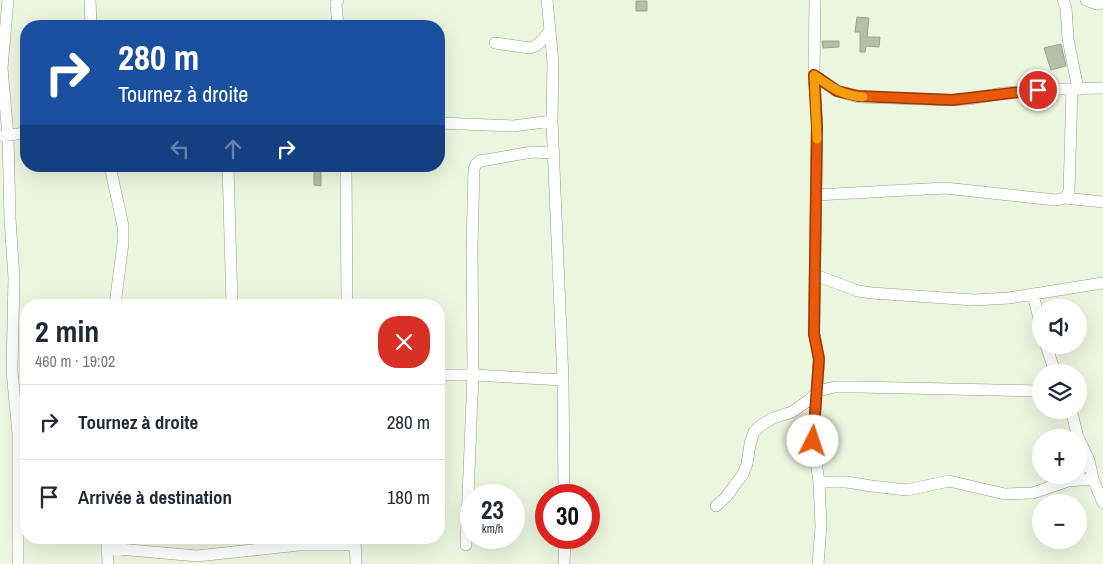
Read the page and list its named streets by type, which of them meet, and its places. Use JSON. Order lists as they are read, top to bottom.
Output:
{
  "page": {
    "turn": ["280 m", "Tournez à droite"],
    "map_buttons": ["+", "−"],
    "heading": ["2 min", "460 m · 19:02"],
    "list": [
      {
        "name": "Tournez à droite",
        "value": "280 m"
      },
      {
        "name": "Arrivée à destination",
        "value": "180 m"
      }
    ],
    "speed": "23 km/h",
    "limit": "30"
  }
}
